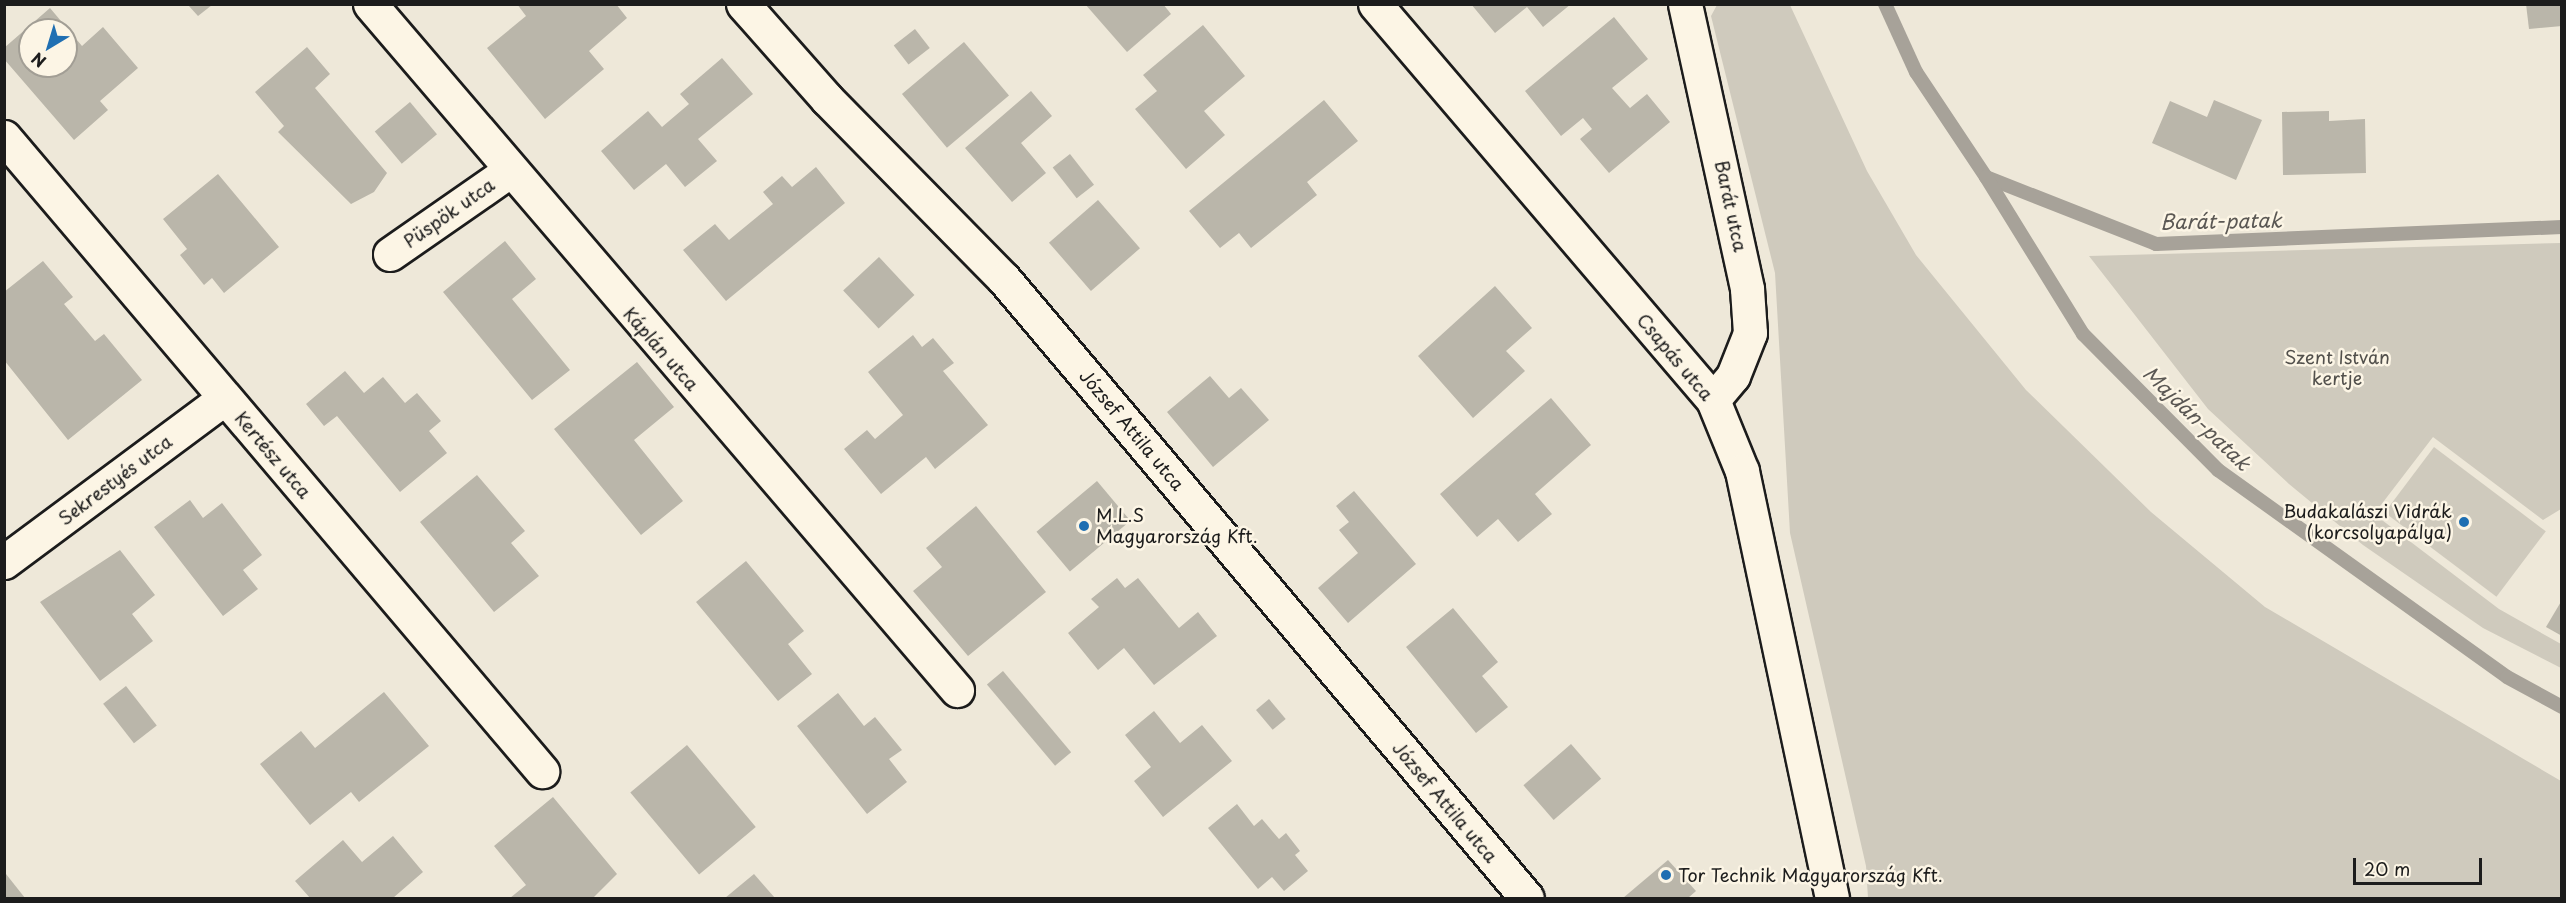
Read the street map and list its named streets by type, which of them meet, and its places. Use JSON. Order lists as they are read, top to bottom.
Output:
{
  "streets": {
    "street": [
      "Barát utca",
      "Püspök utca",
      "Káplán utca",
      "Csapás utca",
      "József Attila utca",
      "Kertész utca",
      "Sekrestyés utca"
    ]
  },
  "crossings": [
    ["Barát utca", "Csapás utca"],
    ["Püspök utca", "Káplán utca"],
    ["Kertész utca", "Sekrestyés utca"]
  ],
  "water": ["Barát-patak", "Majdán-patak"],
  "parks": ["Szent István kertje"],
  "places": ["Budakalászi Vidrák (korcsolyapálya)", "M.L.S Magyarország Kft.", "Tor Technik Magyarország Kft."],
  "scale_bar": "20 m",
  "north": "bottom left"
}
